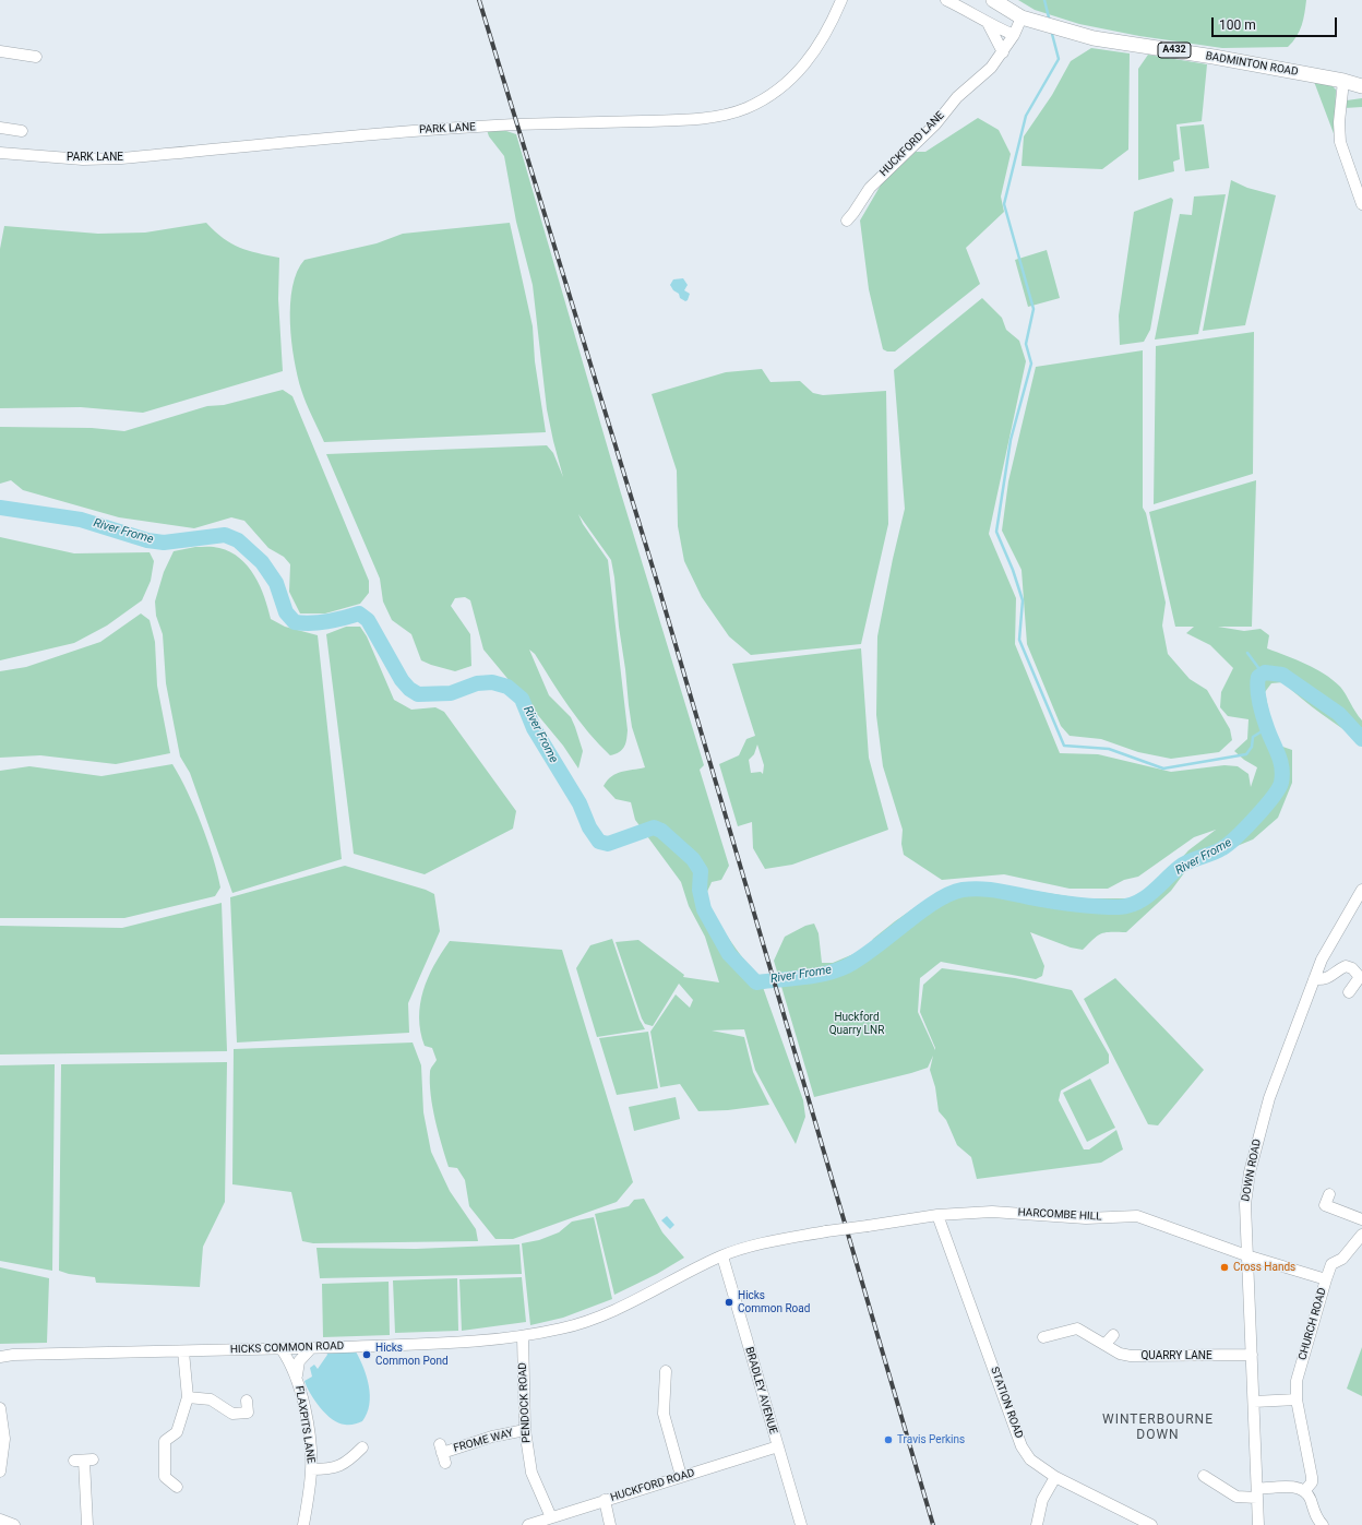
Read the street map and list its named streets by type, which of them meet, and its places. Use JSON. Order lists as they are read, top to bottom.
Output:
{
  "streets": {
    "main road": ["A432", "BADMINTON ROAD"],
    "street": [
      "PARK LANE",
      "HUCKFORD LANE",
      "DOWN ROAD",
      "HARCOMBE HILL",
      "CHURCH ROAD",
      "HICKS COMMON ROAD",
      "QUARRY LANE",
      "BRADLEY AVENUE",
      "PENDOCK ROAD",
      "STATION ROAD",
      "FLAXPITS LANE",
      "FROME WAY",
      "HUCKFORD ROAD"
    ]
  },
  "crossings": [
    ["BADMINTON ROAD", "HUCKFORD LANE"],
    ["DOWN ROAD", "HARCOMBE HILL"],
    ["DOWN ROAD", "CHURCH ROAD"],
    ["DOWN ROAD", "QUARRY LANE"],
    ["HARCOMBE HILL", "CHURCH ROAD"],
    ["HARCOMBE HILL", "HICKS COMMON ROAD"],
    ["HARCOMBE HILL", "STATION ROAD"],
    ["HICKS COMMON ROAD", "BRADLEY AVENUE"],
    ["HICKS COMMON ROAD", "PENDOCK ROAD"],
    ["HICKS COMMON ROAD", "FLAXPITS LANE"],
    ["BRADLEY AVENUE", "HUCKFORD ROAD"],
    ["PENDOCK ROAD", "FROME WAY"],
    ["PENDOCK ROAD", "HUCKFORD ROAD"]
  ],
  "districts": ["WINTERBOURNE DOWN"],
  "water": ["River Frome"],
  "parks": ["Huckford Quarry LNR"],
  "places": [
    "Cross Hands",
    "Hicks Common Road",
    "Hicks Common Pond",
    "Travis Perkins"
  ],
  "scale_bar": "100 m"
}
